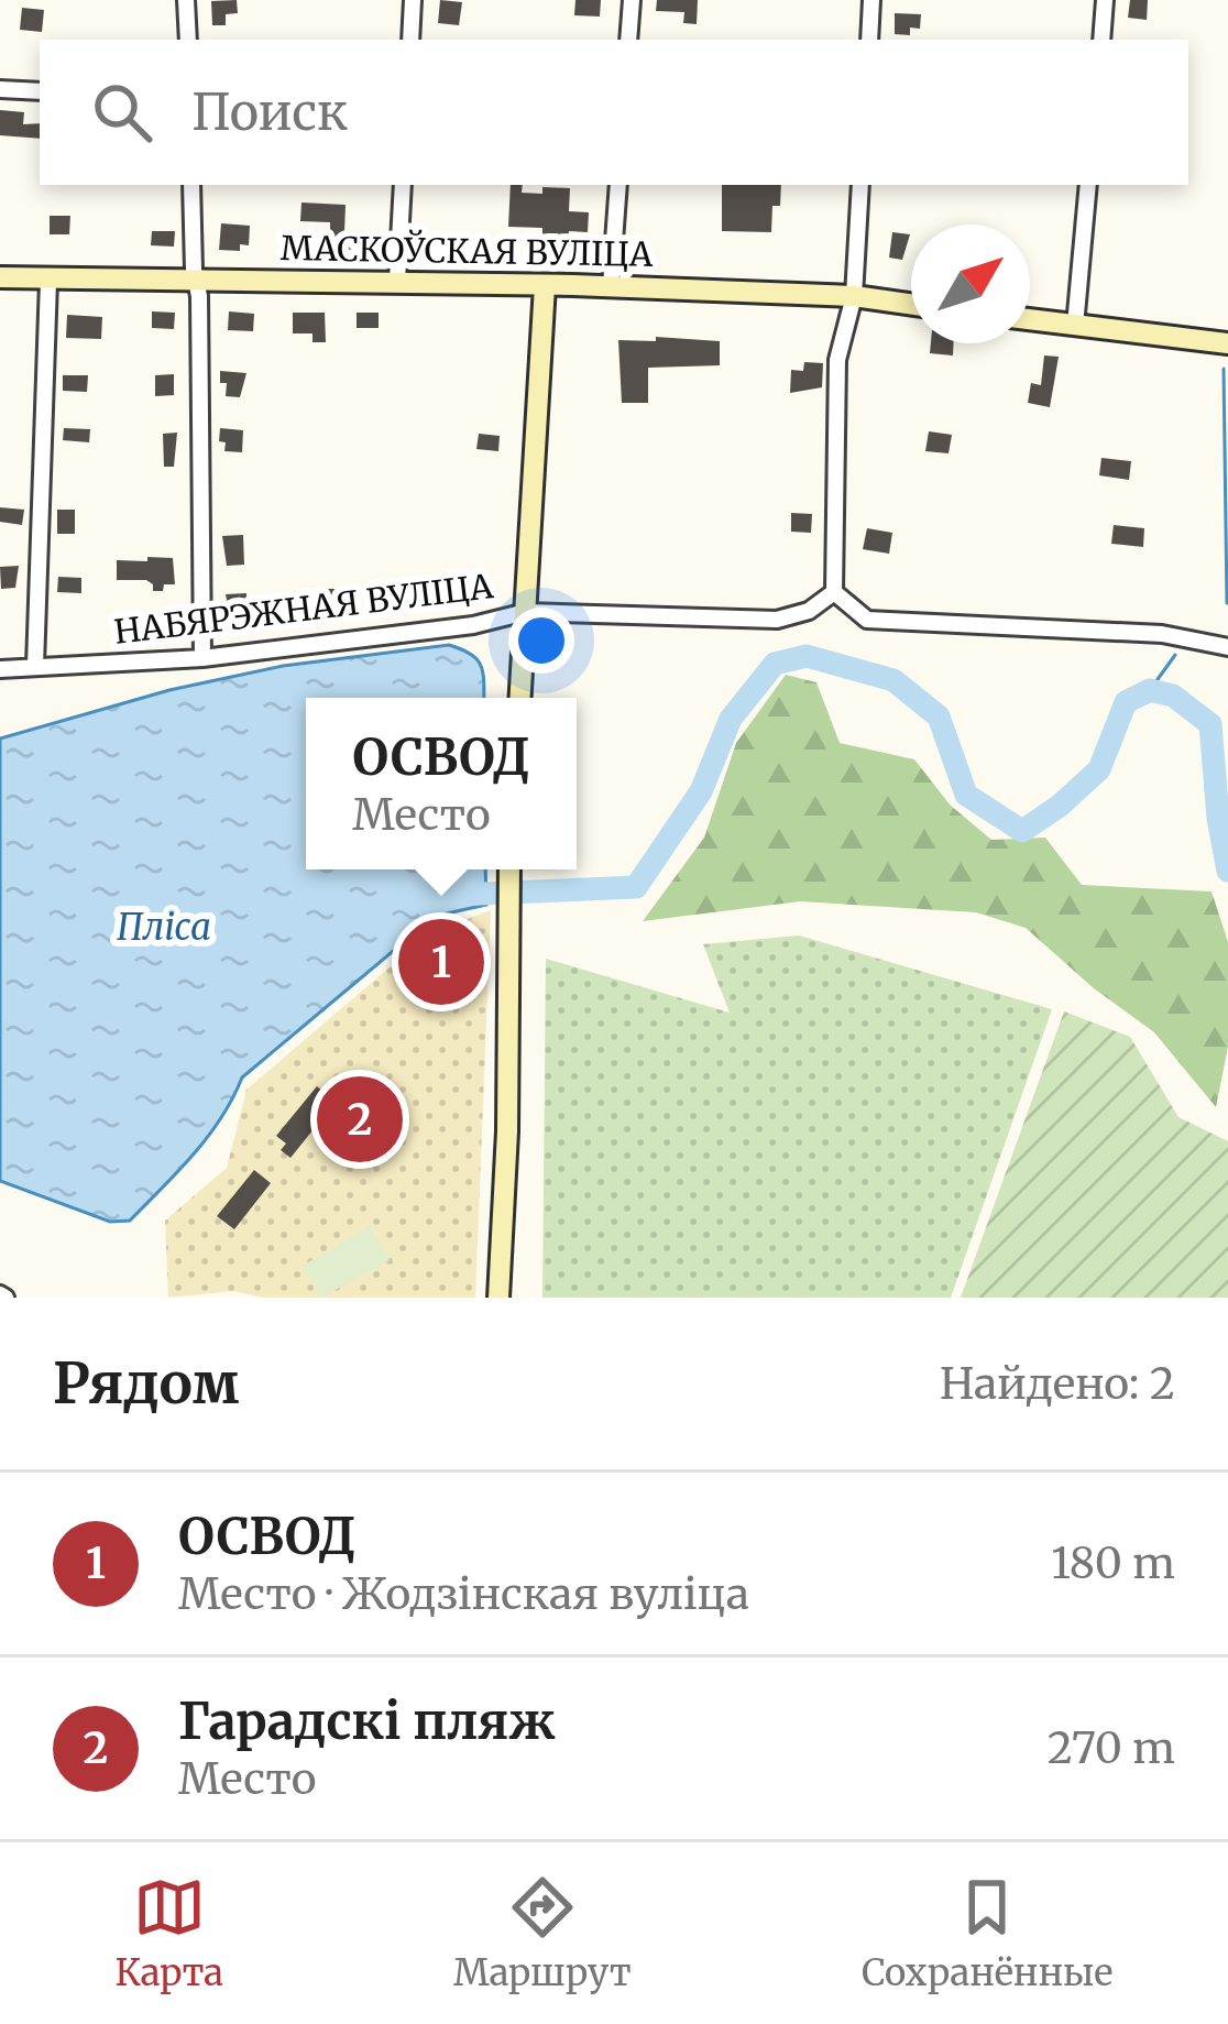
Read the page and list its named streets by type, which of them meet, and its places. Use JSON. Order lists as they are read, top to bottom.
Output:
{
  "streets": {
    "main road": ["МАСКОЎСКАЯ ВУЛІЦА"],
    "street": ["НАБЯРЭЖНАЯ ВУЛІЦА"]
  },
  "water": ["Пліса"],
  "north": "top right",
  "page": {
    "search": "Поиск",
    "popup": ["ОСВОД", "Место"],
    "pins": ["1", "2"],
    "heading": ["Рядом", "Найдено: 2"],
    "list": [
      {
        "mark": "1",
        "name": "ОСВОД",
        "note": "Место · Жодзінская вуліца",
        "value": "180 m"
      },
      {
        "mark": "2",
        "name": "Гарадскі пляж",
        "note": "Место",
        "value": "270 m"
      }
    ],
    "nav": ["Карта", "Маршрут", "Сохранённые"]
  }
}
